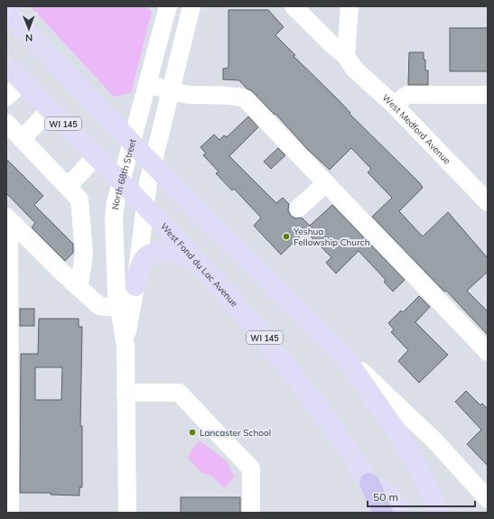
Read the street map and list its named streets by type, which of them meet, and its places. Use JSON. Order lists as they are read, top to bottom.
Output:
{
  "streets": {
    "highway": ["WI 145"],
    "main road": ["West Fond du Lac Avenue"],
    "street": ["West Medford Avenue", "North 68th Street"]
  },
  "crossings": [
    ["WI 145", "West Fond du Lac Avenue"],
    ["North 68th Street", "West Fond du Lac Avenue"]
  ],
  "places": ["Yeshua Fellowship Church", "Lancaster School"],
  "scale_bar": "50 m",
  "north": "bottom"
}
